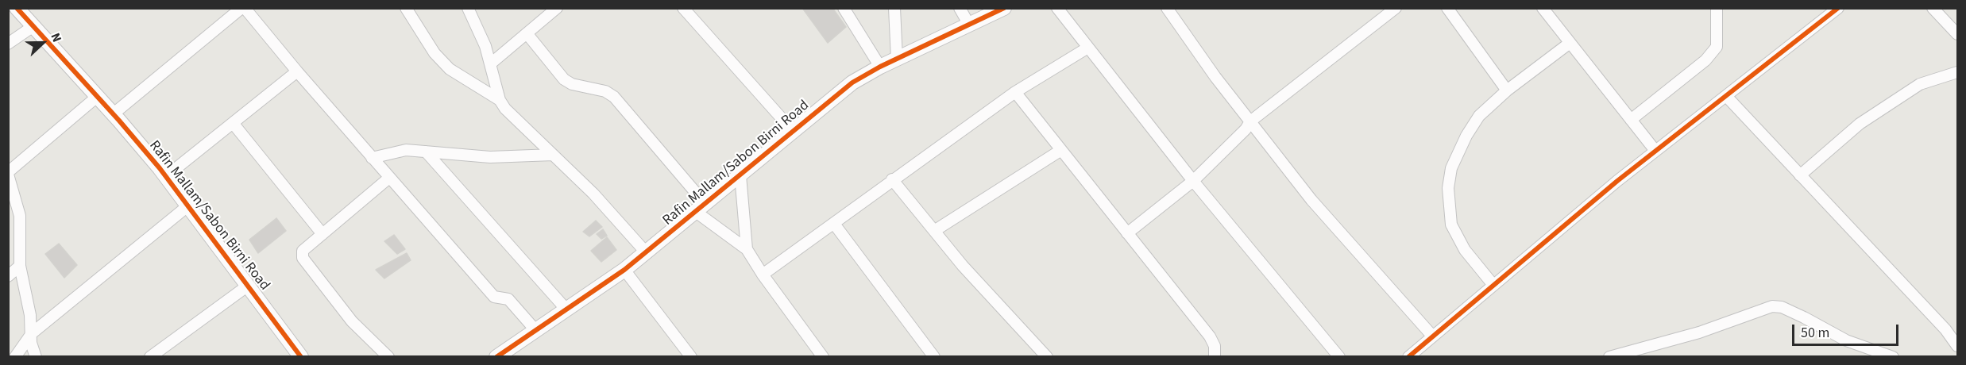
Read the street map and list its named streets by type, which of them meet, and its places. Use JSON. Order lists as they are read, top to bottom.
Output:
{
  "streets": {
    "street": ["Rafin Mallam/Sabon Birni Road"]
  },
  "scale_bar": "50 m",
  "north": "right"
}
